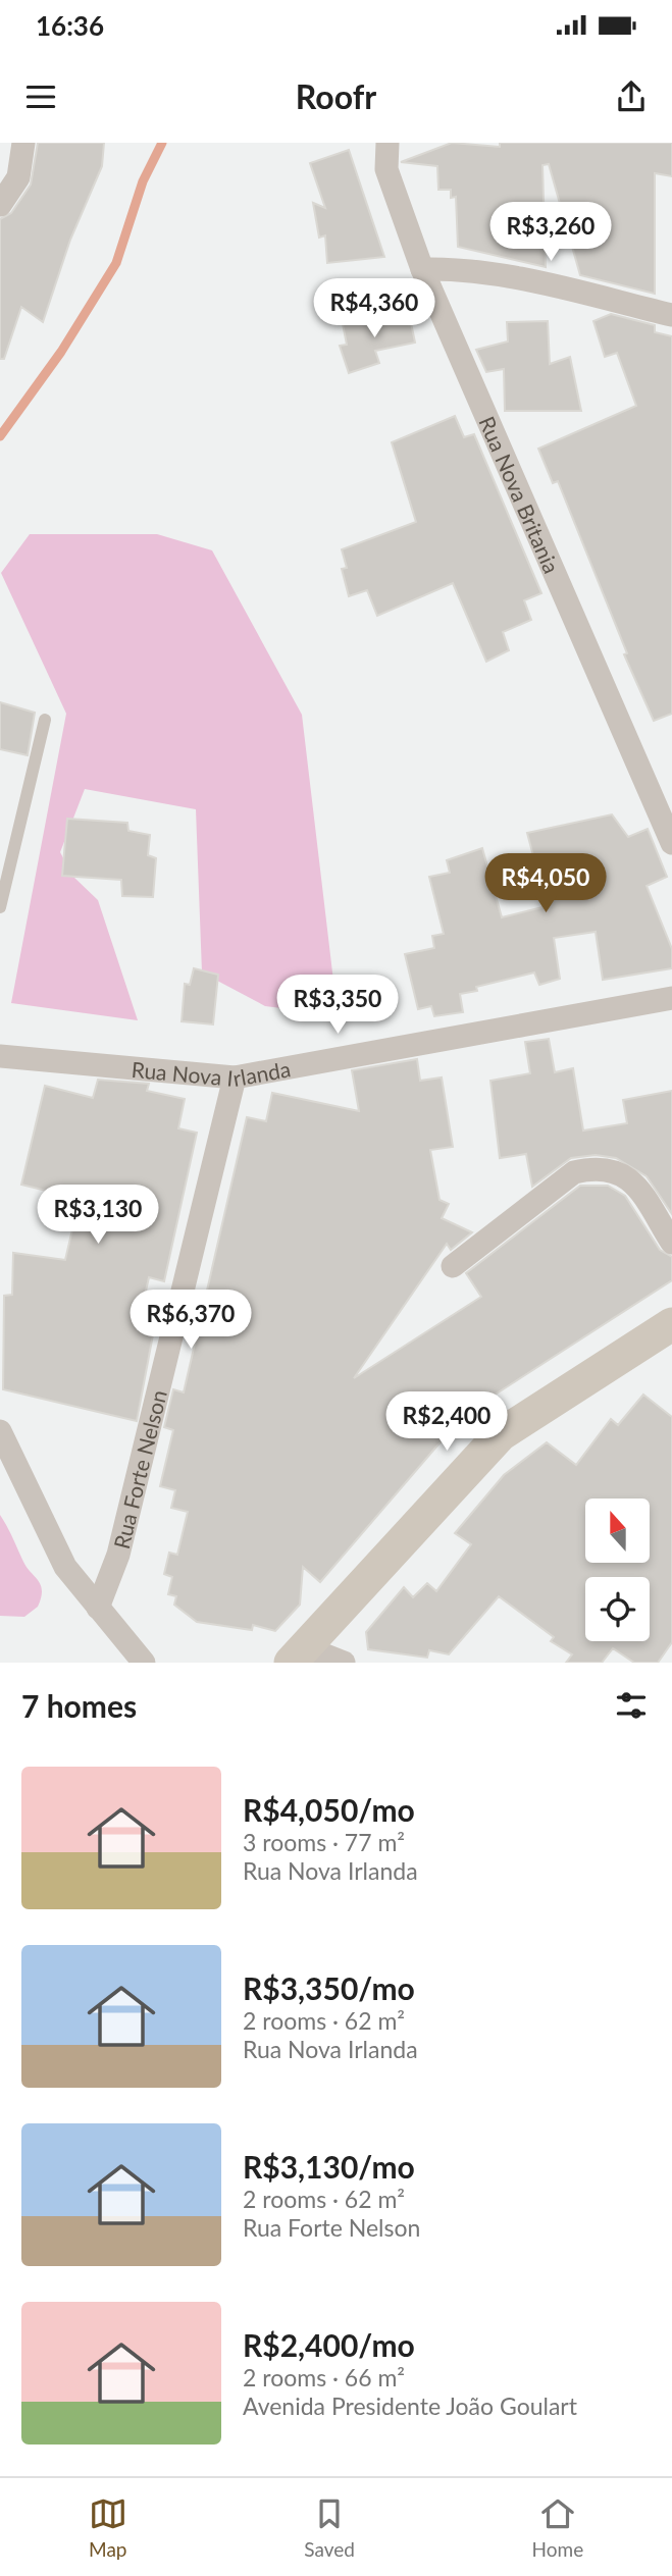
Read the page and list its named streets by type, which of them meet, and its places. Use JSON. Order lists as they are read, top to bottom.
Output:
{
  "streets": {
    "street": ["Rua Nova Britania", "Rua Nova Irlanda", "Rua Forte Nelson"]
  },
  "crossings": [
    ["Rua Nova Irlanda", "Rua Forte Nelson"]
  ],
  "north": "top",
  "page": {
    "status": "16:36",
    "header": "Roofr",
    "price": [
      "R$3,260",
      "R$4,360",
      "R$4,050",
      "R$3,350",
      "R$3,130",
      "R$6,370",
      "R$2,400"
    ],
    "heading": "7 homes",
    "list": [
      {
        "name": "R$4,050/mo",
        "note": "3 rooms · 77 m² · Rua Nova Irlanda"
      },
      {
        "name": "R$3,350/mo",
        "note": "2 rooms · 62 m² · Rua Nova Irlanda"
      },
      {
        "name": "R$3,130/mo",
        "note": "2 rooms · 62 m² · Rua Forte Nelson"
      },
      {
        "name": "R$2,400/mo",
        "note": "2 rooms · 66 m² · Avenida Presidente João Goulart"
      }
    ],
    "tabs": ["Map", "Saved", "Home"]
  }
}
